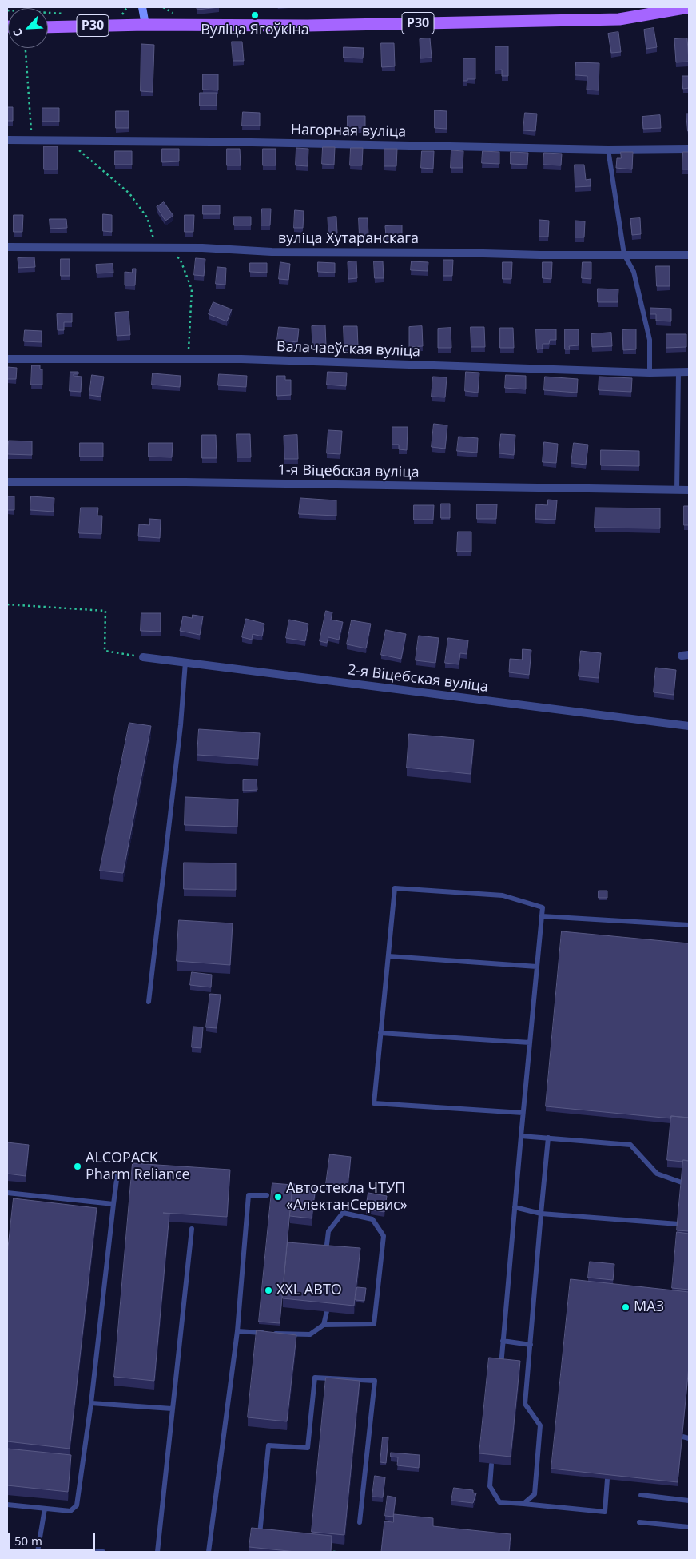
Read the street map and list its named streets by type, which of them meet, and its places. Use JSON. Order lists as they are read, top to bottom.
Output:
{
  "streets": {
    "main road": ["Р30"],
    "street": [
      "Нагорная вуліца",
      "вуліца Хутаранскага",
      "Валачаеўская вуліца",
      "1-я Віцебская вуліца",
      "2-я Віцебская вуліца"
    ]
  },
  "places": [
    "Вуліца Ягоўкіна",
    "ALCOPACK Pharm Reliance",
    "Автостекла ЧТУП «АлектанСервис»",
    "XXL АВТО",
    "МАЗ"
  ],
  "scale_bar": "50 m",
  "north": "bottom left"
}
